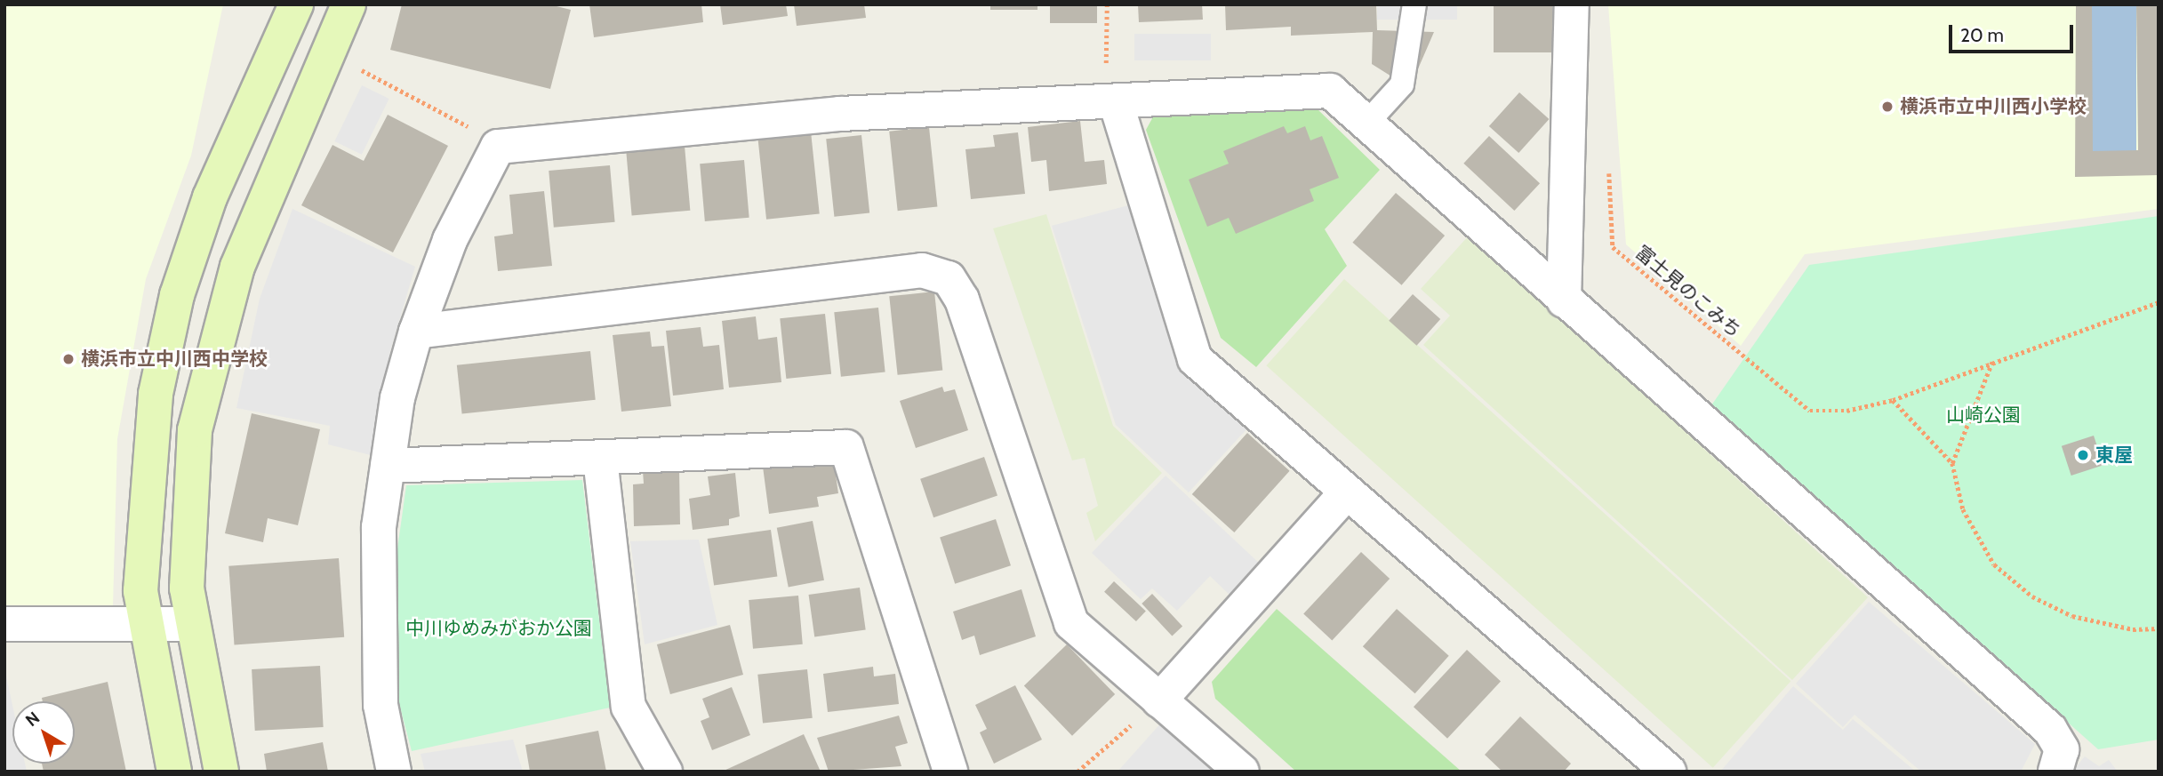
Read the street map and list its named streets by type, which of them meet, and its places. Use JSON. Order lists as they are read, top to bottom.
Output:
{
  "streets": {
    "path": ["富士見のこみち"]
  },
  "parks": ["山崎公園", "中川ゆめみがおか公園"],
  "places": ["横浜市立中川西小学校", "横浜市立中川西中学校", "東屋"],
  "scale_bar": "20 m",
  "north": "top left"
}
